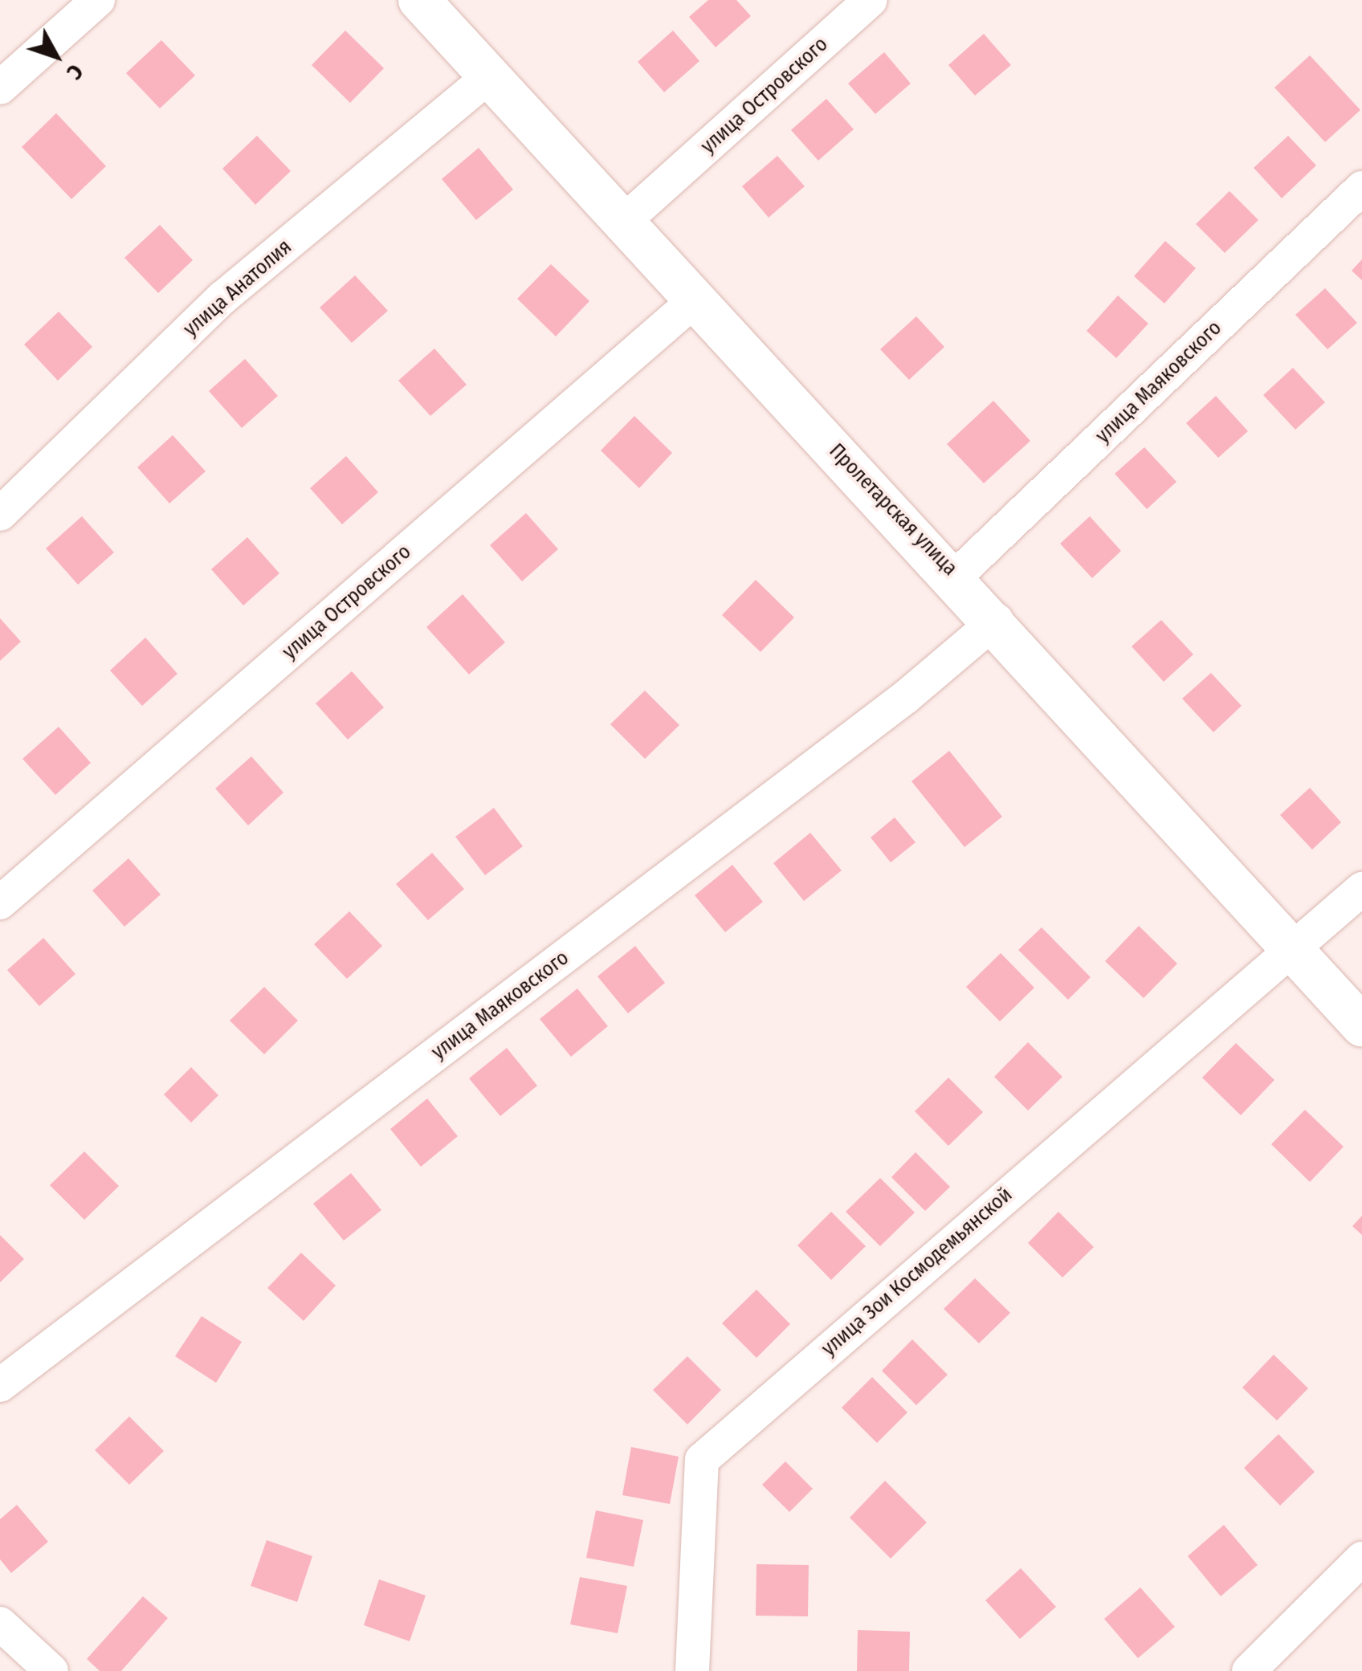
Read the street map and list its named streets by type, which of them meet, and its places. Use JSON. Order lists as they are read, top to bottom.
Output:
{
  "streets": {
    "street": [
      "улица Островского",
      "улица Анатолия",
      "улица Маяковского",
      "Пролетарская улица",
      "улица Зои Космодемьянской"
    ]
  },
  "crossings": [
    ["улица Островского", "Пролетарская улица"],
    ["улица Анатолия", "Пролетарская улица"],
    ["улица Маяковского", "Пролетарская улица"],
    ["Пролетарская улица", "улица Зои Космодемьянской"]
  ],
  "north": "bottom right"
}
